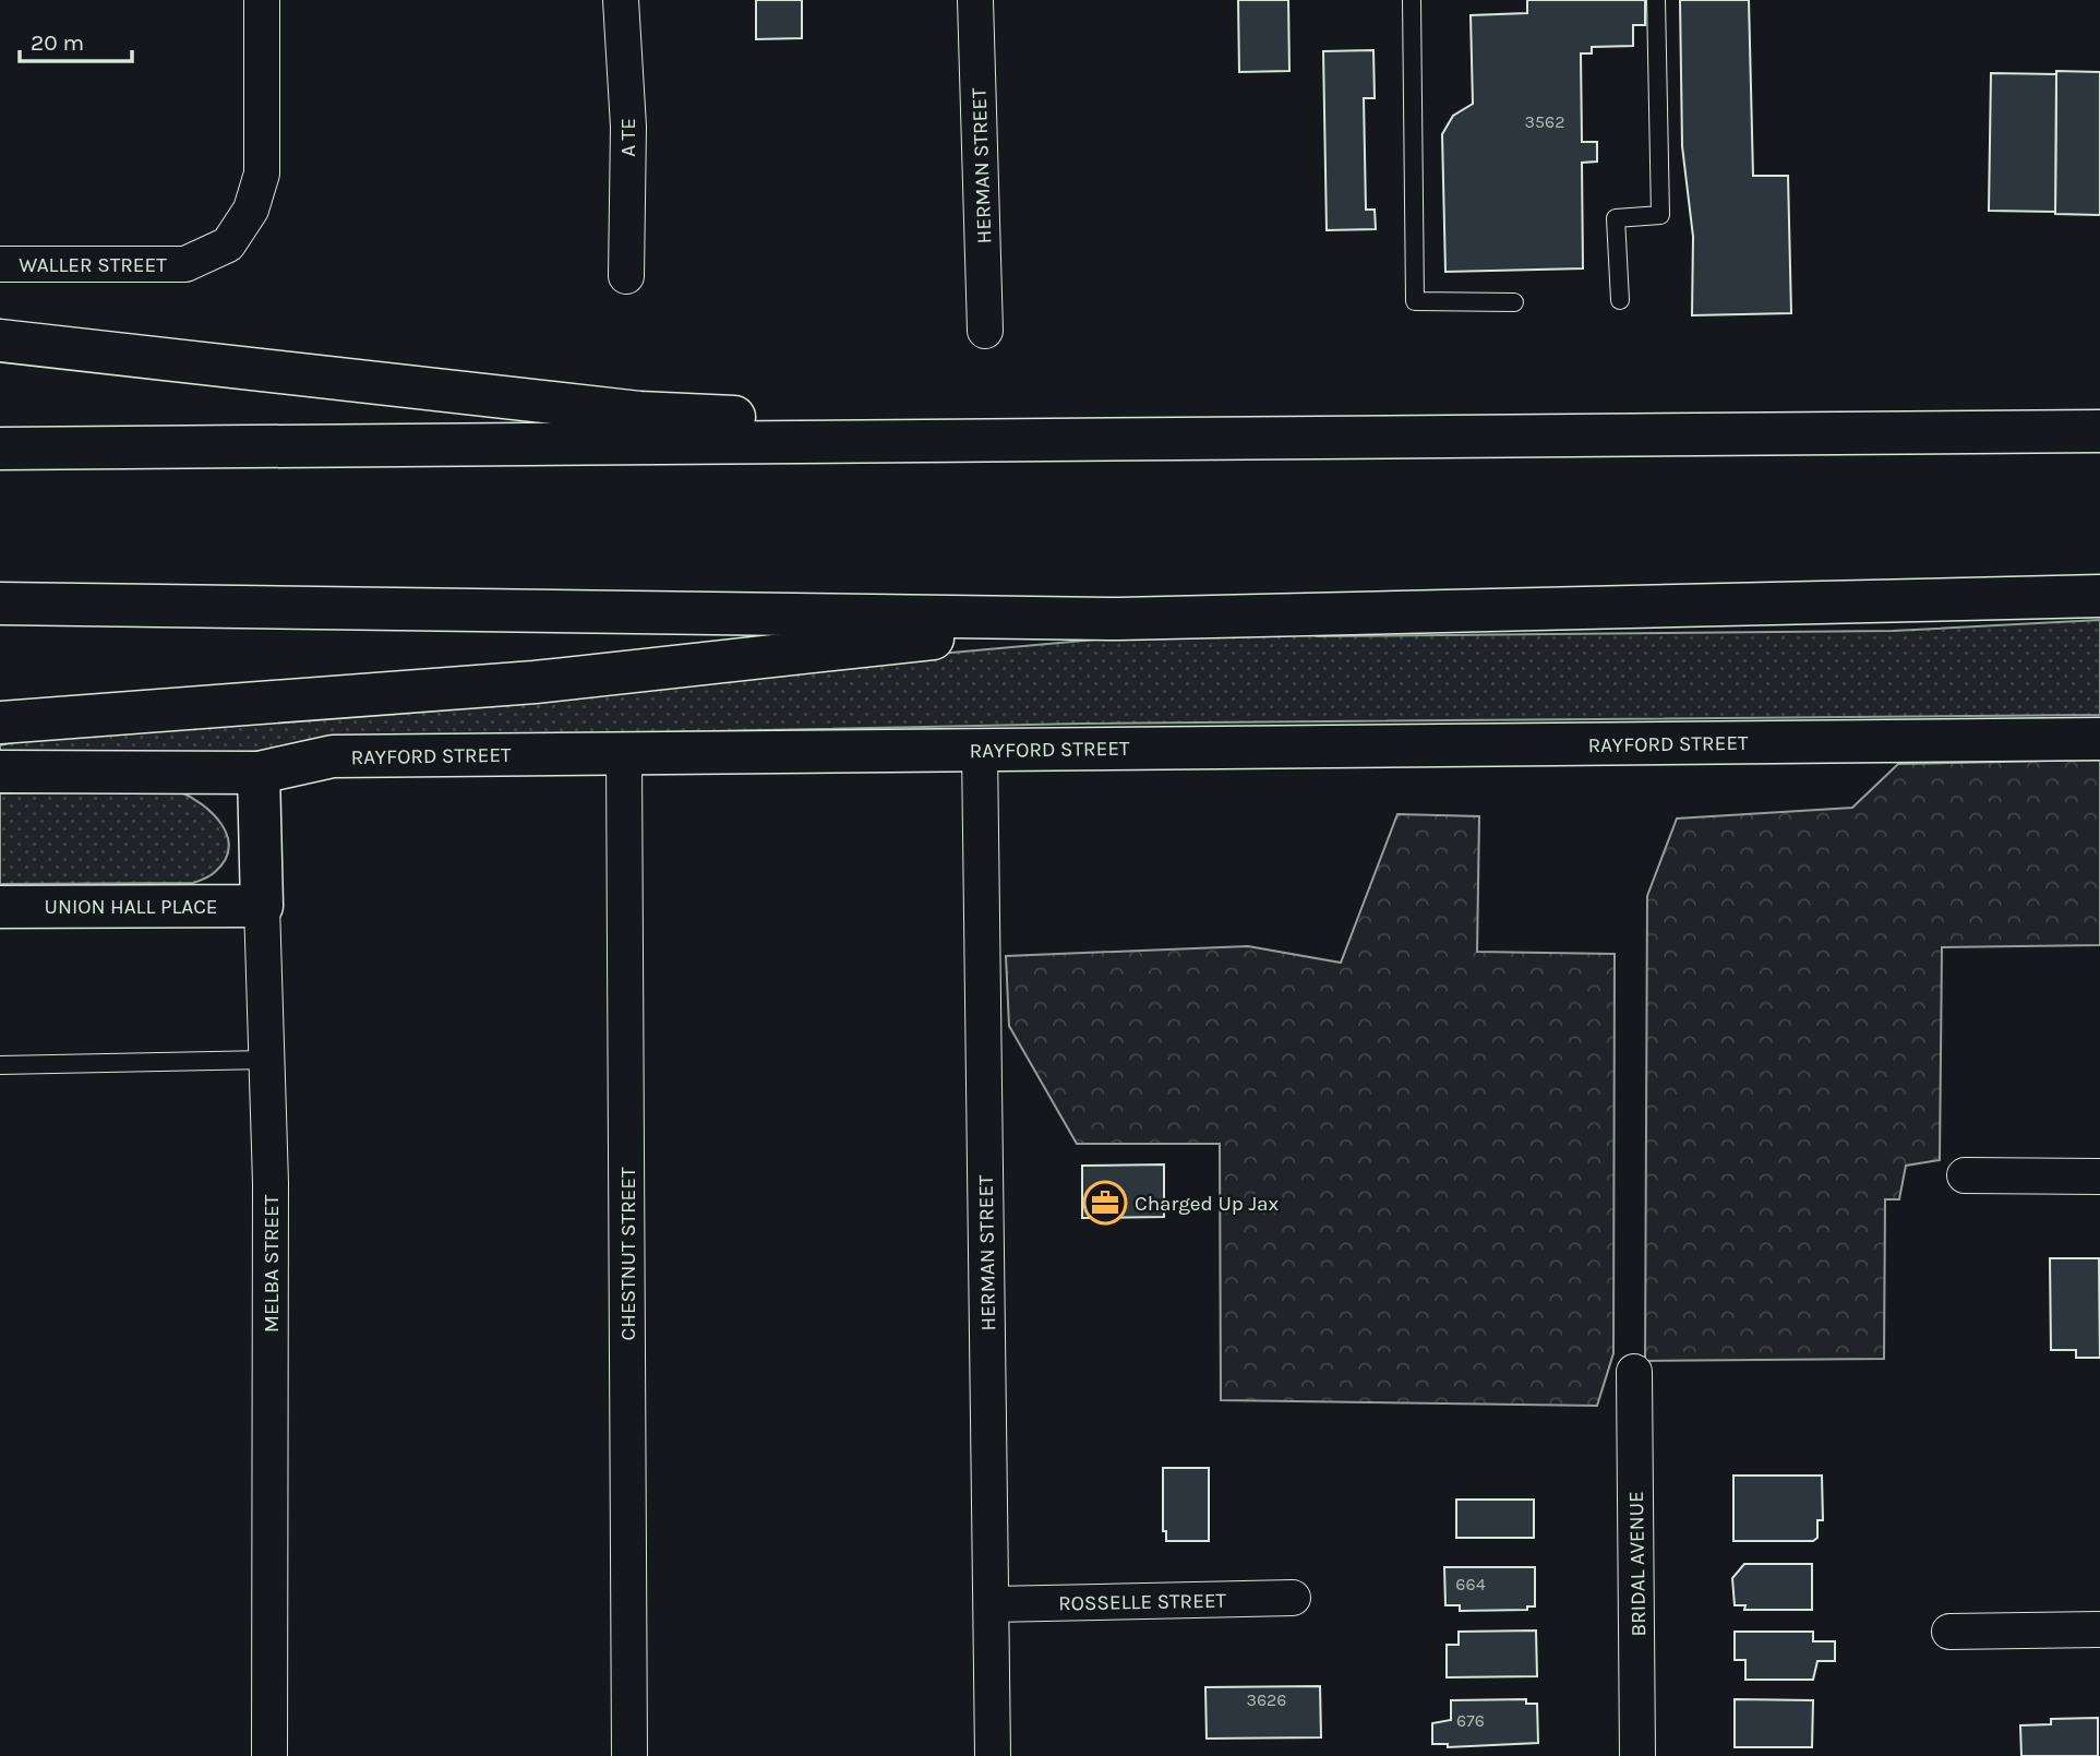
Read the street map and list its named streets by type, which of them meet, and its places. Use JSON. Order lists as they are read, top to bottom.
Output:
{
  "streets": {
    "main road": ["RAYFORD STREET", "UNION HALL PLACE", "MELBA STREET"],
    "street": [
      "A TE",
      "HERMAN STREET",
      "WALLER STREET",
      "CHESTNUT STREET",
      "BRIDAL AVENUE",
      "ROSSELLE STREET"
    ]
  },
  "crossings": [
    ["HERMAN STREET", "RAYFORD STREET"],
    ["HERMAN STREET", "ROSSELLE STREET"],
    ["RAYFORD STREET", "CHESTNUT STREET"],
    ["RAYFORD STREET", "MELBA STREET"],
    ["UNION HALL PLACE", "MELBA STREET"]
  ],
  "places": {
    "office": ["Charged Up Jax"]
  },
  "house_numbers": [
    "3562",
    "664",
    "3626",
    "676"
  ],
  "scale_bar": "20 m"
}
